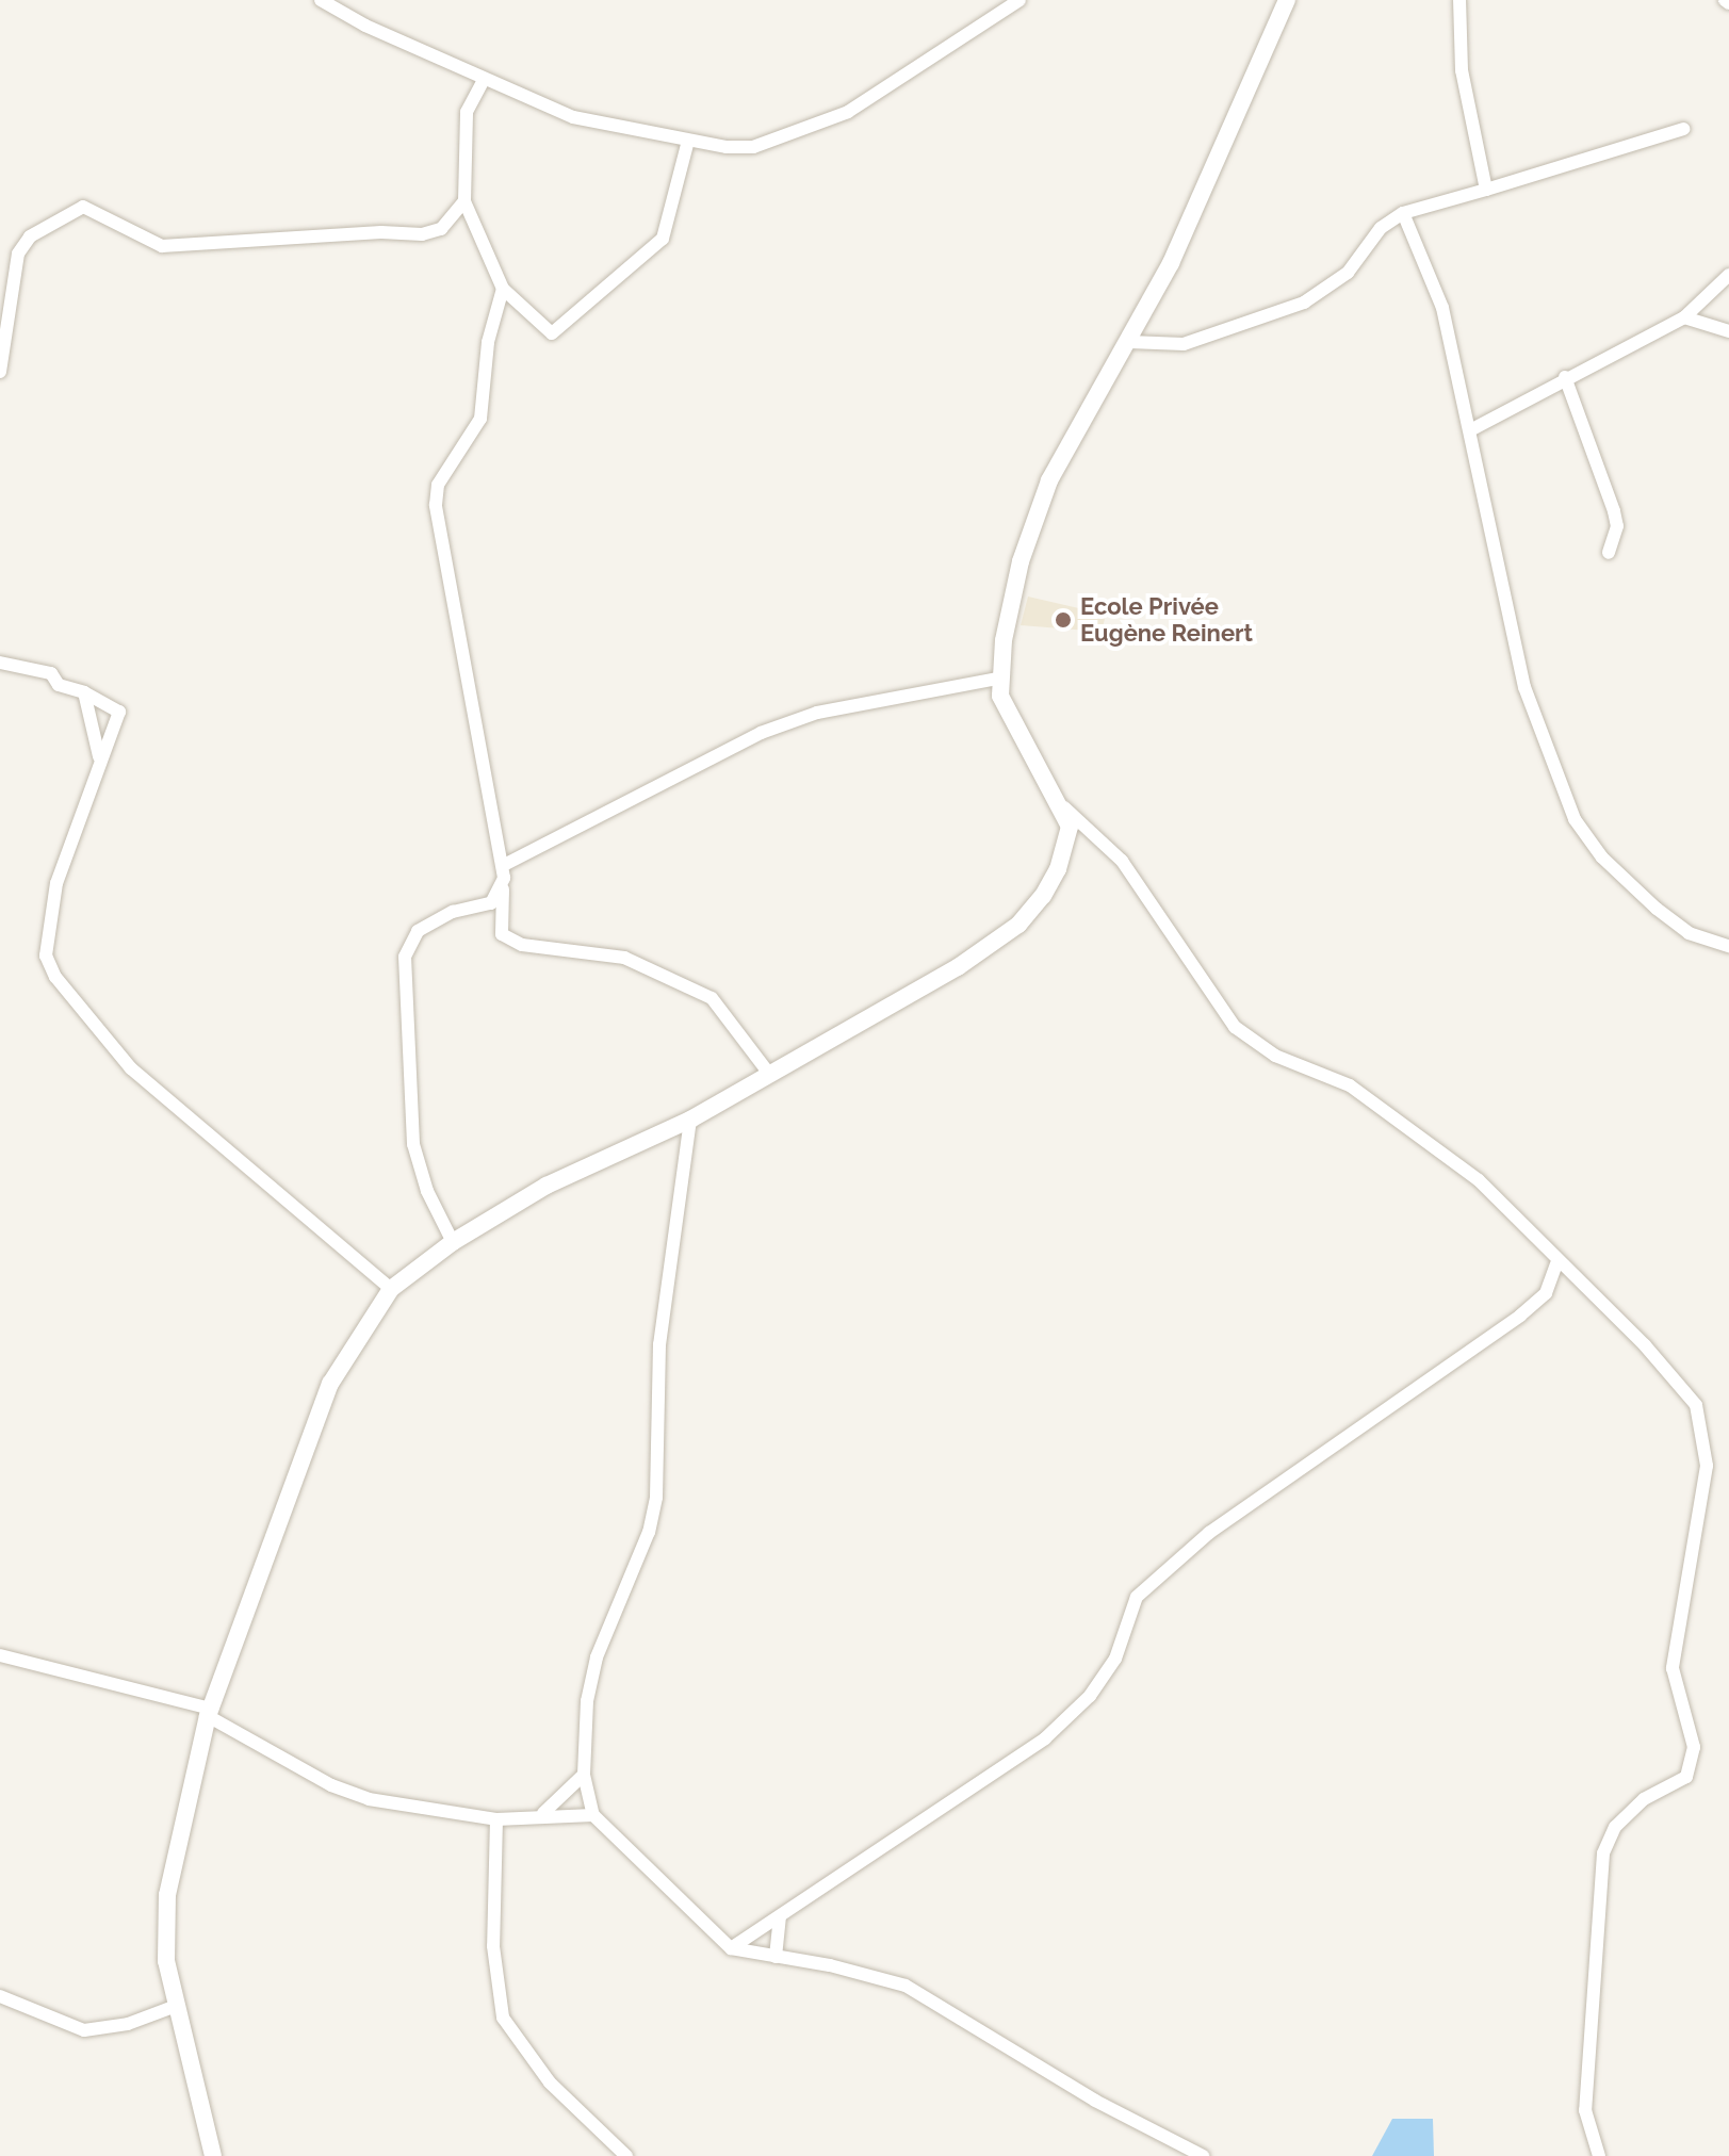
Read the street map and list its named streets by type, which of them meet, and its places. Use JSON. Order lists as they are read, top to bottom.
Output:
{
  "places": ["Ecole Privée Eugène Reinert"]
}
